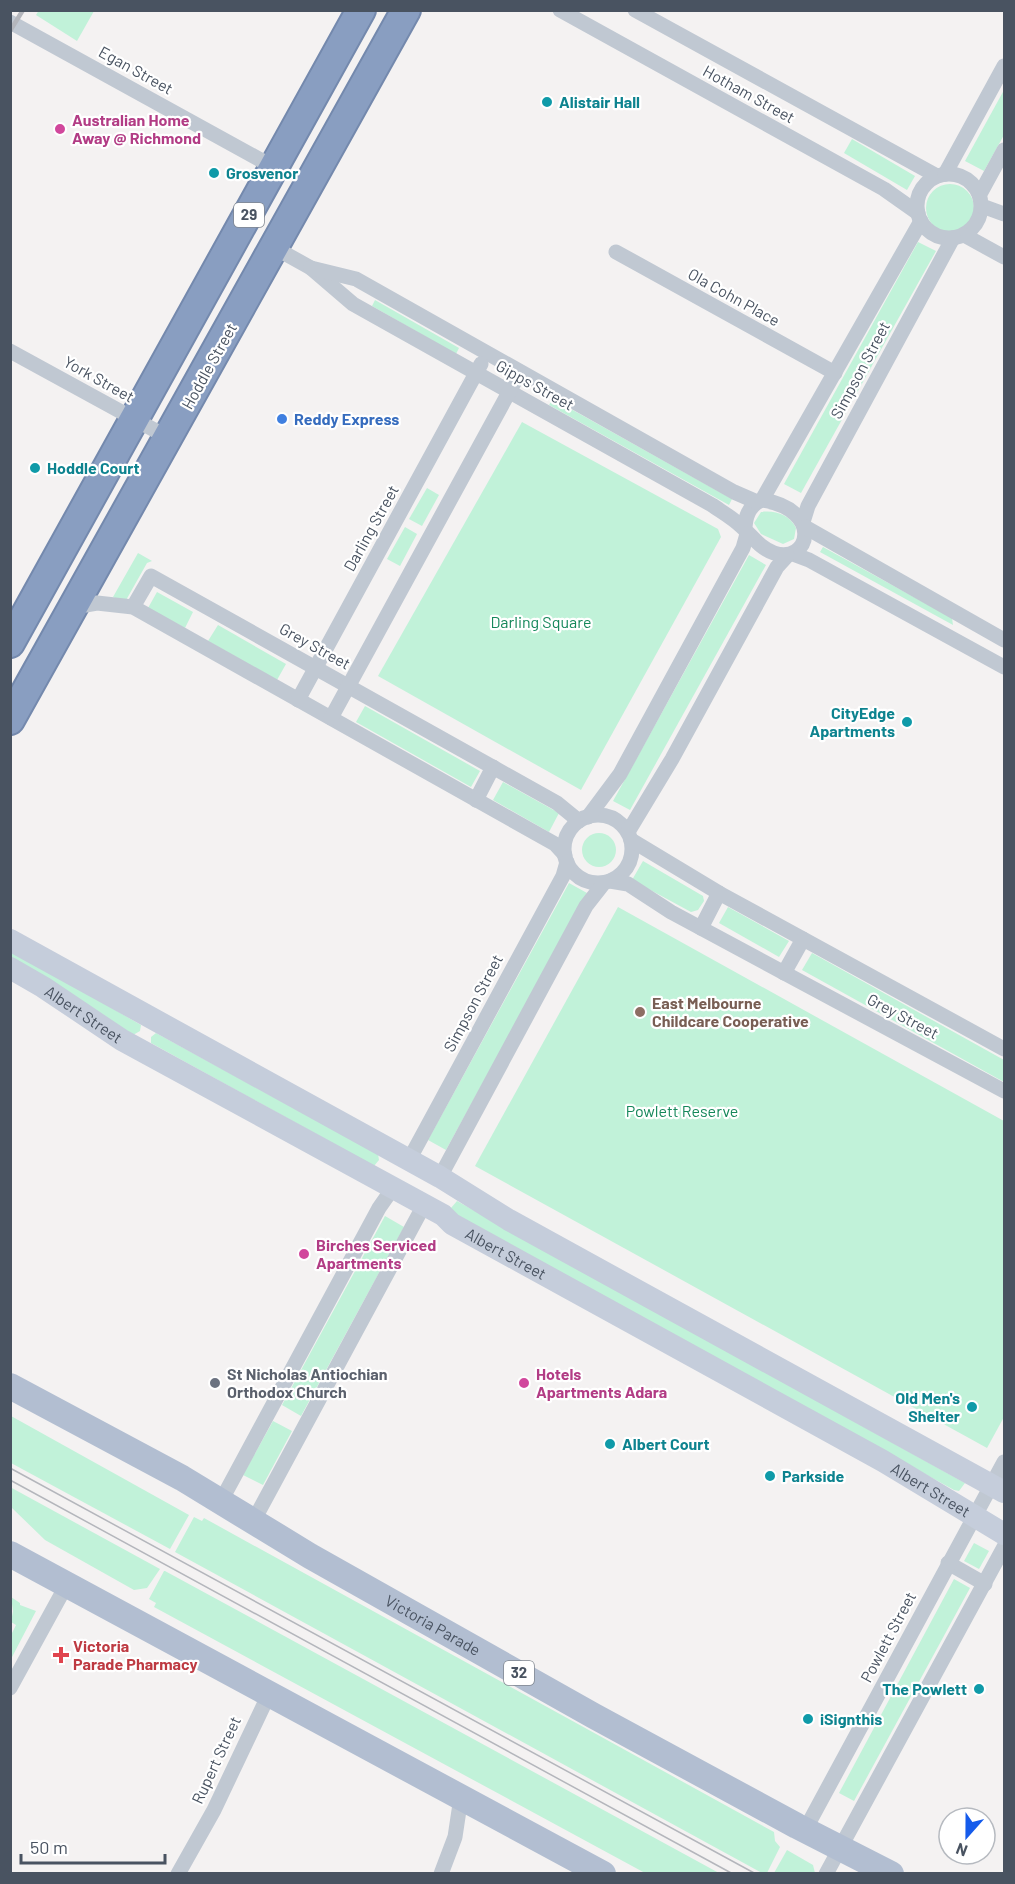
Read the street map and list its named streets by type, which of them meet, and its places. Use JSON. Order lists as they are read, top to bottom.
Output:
{
  "streets": {
    "highway": ["29", "Hoddle Street"],
    "main road": ["Victoria Parade", "32"],
    "street": [
      "Egan Street",
      "Hotham Street",
      "Ola Cohn Place",
      "Simpson Street",
      "York Street",
      "Gipps Street",
      "Darling Street",
      "Grey Street",
      "Albert Street",
      "Powlett Street",
      "Rupert Street"
    ]
  },
  "crossings": [
    ["Egan Street", "29"],
    ["Hotham Street", "Simpson Street"],
    ["29", "York Street"],
    ["Ola Cohn Place", "Simpson Street"],
    ["Hoddle Street", "York Street"],
    ["Hoddle Street", "Gipps Street"],
    ["Simpson Street", "Gipps Street"],
    ["Simpson Street", "Grey Street"],
    ["Simpson Street", "Albert Street"],
    ["Gipps Street", "Darling Street"],
    ["Darling Street", "Grey Street"],
    ["Albert Street", "Powlett Street"],
    ["Victoria Parade", "Powlett Street"]
  ],
  "parks": ["Darling Square", "Powlett Reserve"],
  "places": {
    "other": [
      "Alistair Hall",
      "Australian Home Away @ Richmond",
      "Grosvenor",
      "Reddy Express",
      "Hoddle Court",
      "CityEdge Apartments",
      "East Melbourne Childcare Cooperative",
      "Birches Serviced Apartments",
      "St Nicholas Antiochian Orthodox Church",
      "Hotels Apartments Adara",
      "Old Men's Shelter",
      "Albert Court",
      "Parkside",
      "The Powlett",
      "iSignthis"
    ],
    "health": ["Victoria Parade Pharmacy"]
  },
  "scale_bar": "50 m",
  "north": "bottom"
}
